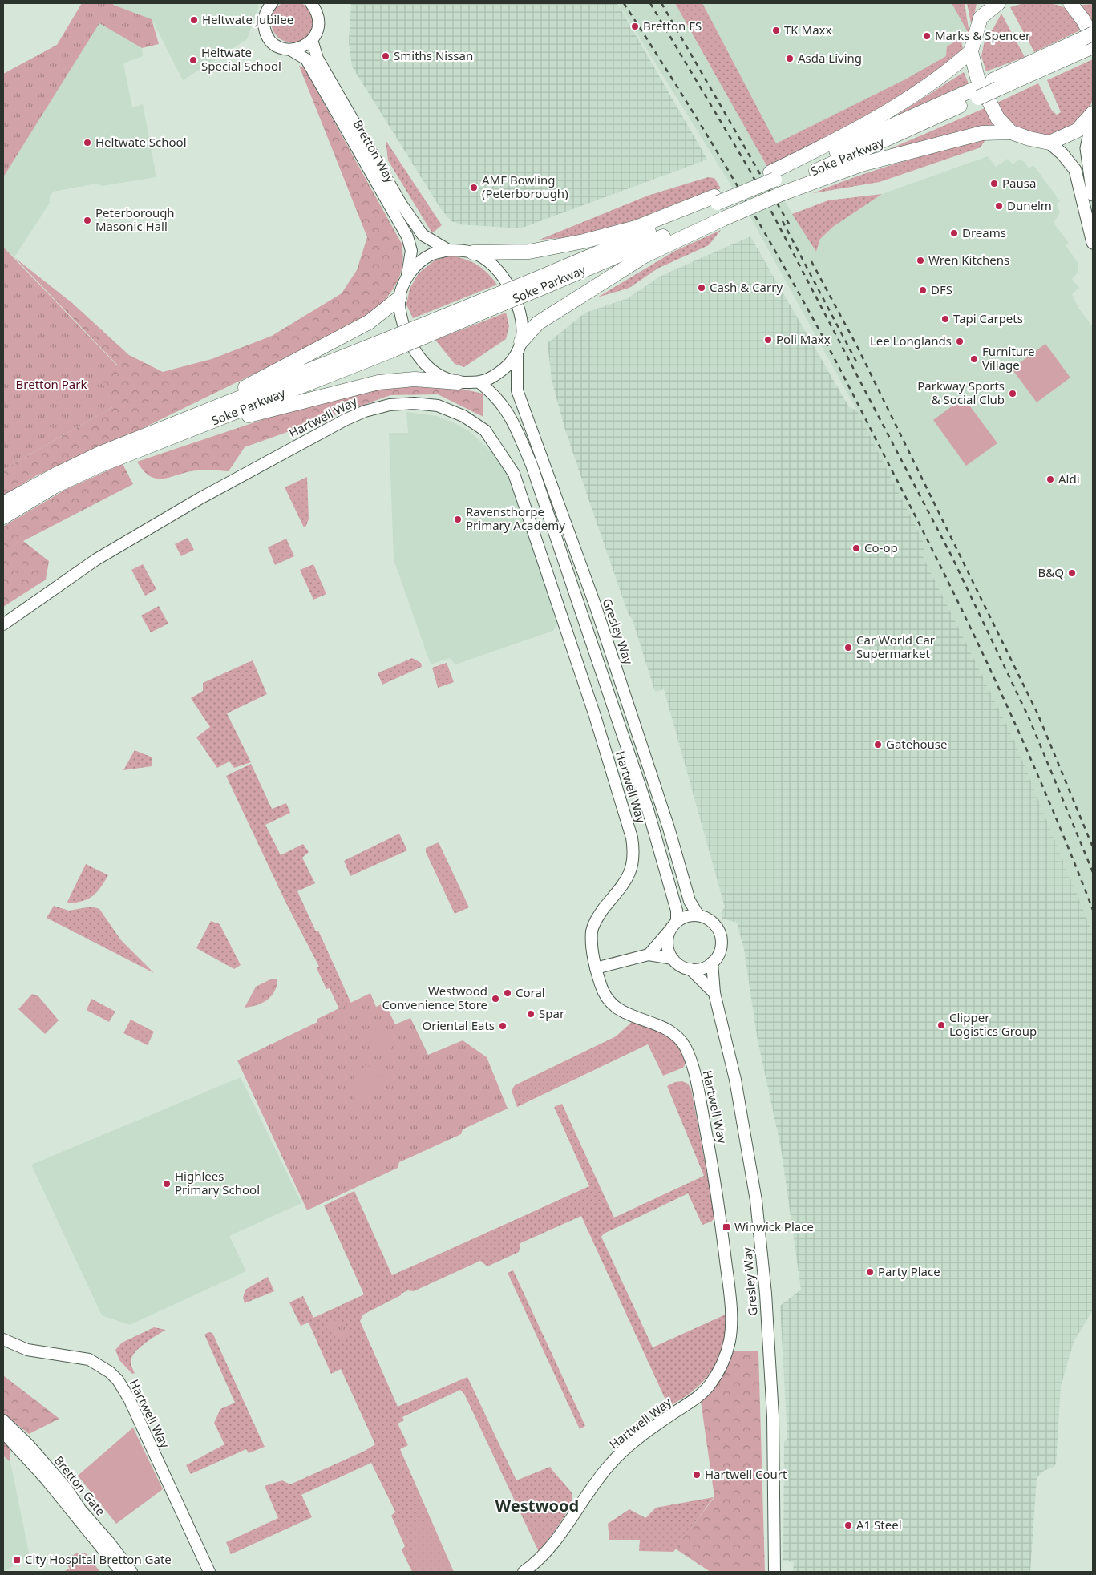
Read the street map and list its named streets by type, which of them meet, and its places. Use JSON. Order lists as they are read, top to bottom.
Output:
{
  "streets": {
    "highway": ["Soke Parkway"],
    "street": [
      "Bretton Way",
      "Hartwell Way",
      "Gresley Way",
      "Bretton Gate"
    ]
  },
  "crossings": [
    ["Bretton Way", "Gresley Way"]
  ],
  "districts": ["Westwood"],
  "parks": ["Bretton Park"],
  "places": {
    "other": [
      "Heltwate Jubilee",
      "Bretton FS",
      "TK Maxx",
      "Marks & Spencer",
      "Smiths Nissan",
      "Asda Living",
      "Heltwate Special School",
      "Heltwate School",
      "Pausa",
      "AMF Bowling (Peterborough)",
      "Dunelm",
      "Peterborough Masonic Hall",
      "Dreams",
      "Wren Kitchens",
      "Cash & Carry",
      "DFS",
      "Tapi Carpets",
      "Poli Maxx",
      "Lee Longlands",
      "Furniture Village",
      "Parkway Sports & Social Club",
      "Aldi",
      "Ravensthorpe Primary Academy",
      "Co-op",
      "B&Q",
      "Car World Car Supermarket",
      "Gatehouse",
      "Coral",
      "Westwood Convenience Store",
      "Spar",
      "Clipper Logistics Group",
      "Oriental Eats",
      "Highlees Primary School",
      "Party Place",
      "Hartwell Court",
      "A1 Steel"
    ],
    "transit": ["Winwick Place", "City Hospital Bretton Gate"]
  }
}
